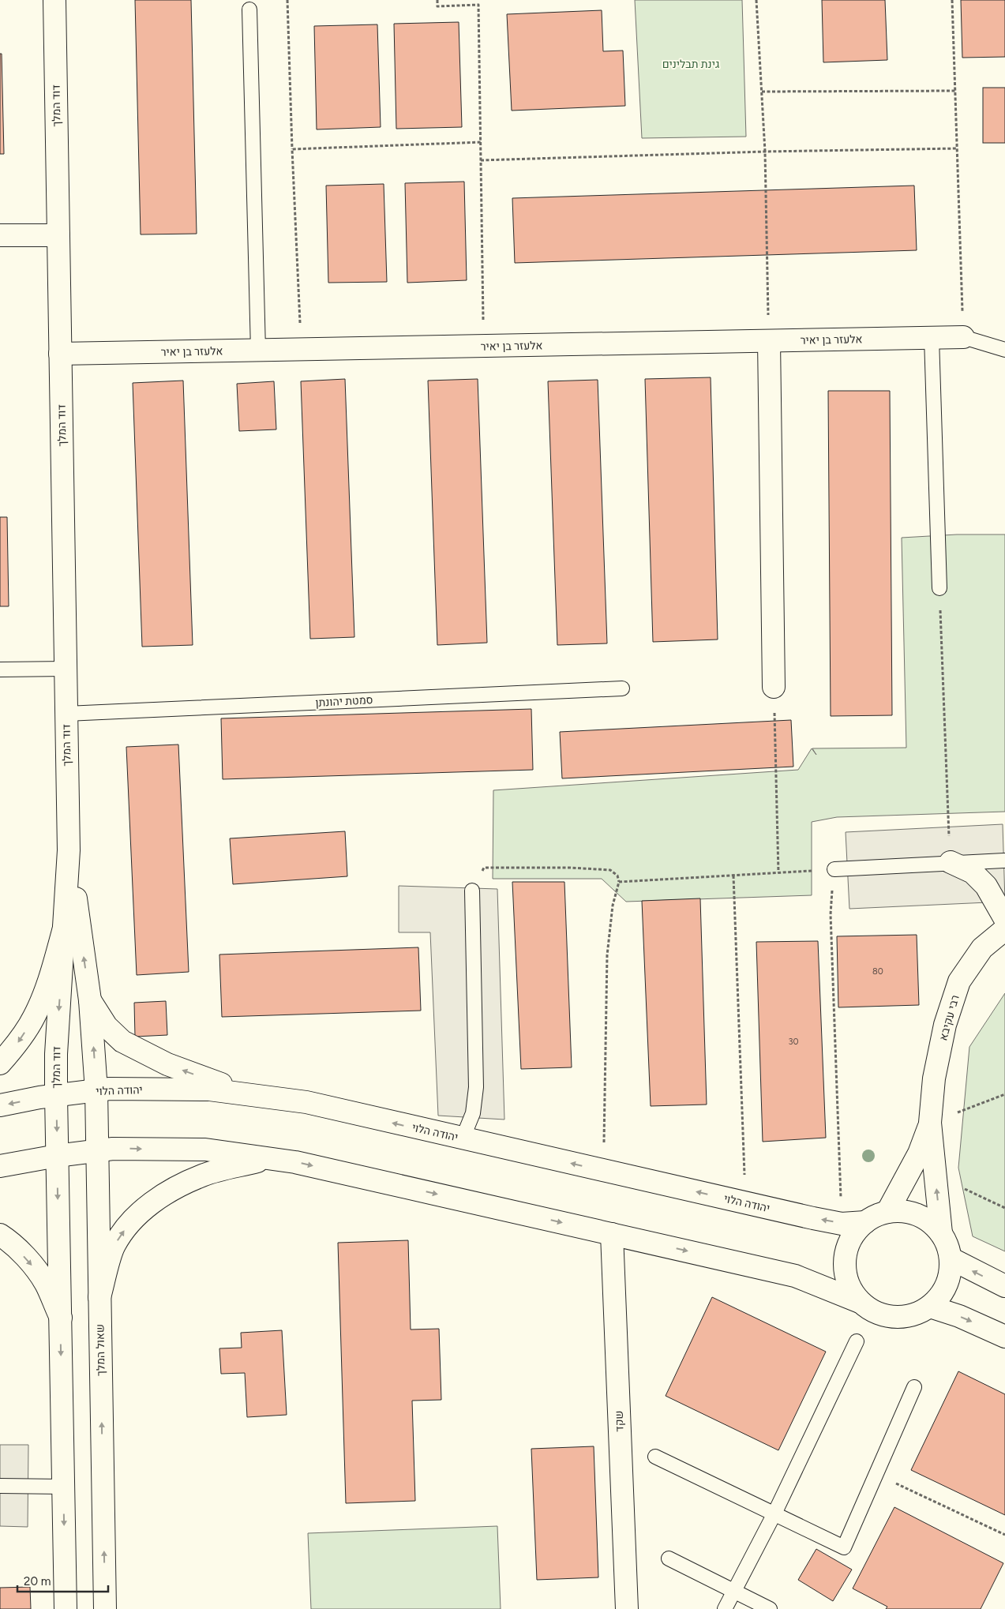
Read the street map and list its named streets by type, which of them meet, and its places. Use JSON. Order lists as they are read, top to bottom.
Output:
{
  "streets": {
    "street": [
      "דוד המלך",
      "אלעזר בן יאיר",
      "רבי עקיבא",
      "יהודה הלוי",
      "שאול המלך",
      "שקד"
    ],
    "lane": ["סמטת יהונתן"]
  },
  "crossings": [
    ["דוד המלך", "אלעזר בן יאיר"],
    ["דוד המלך", "סמטת יהונתן"],
    ["דוד המלך", "יהודה הלוי"],
    ["דוד המלך", "שאול המלך"],
    ["רבי עקיבא", "יהודה הלוי"],
    ["יהודה הלוי", "שאול המלך"]
  ],
  "parks": ["גינת תבלינים"],
  "house_numbers": ["80", "30"],
  "scale_bar": "20 m"
}
